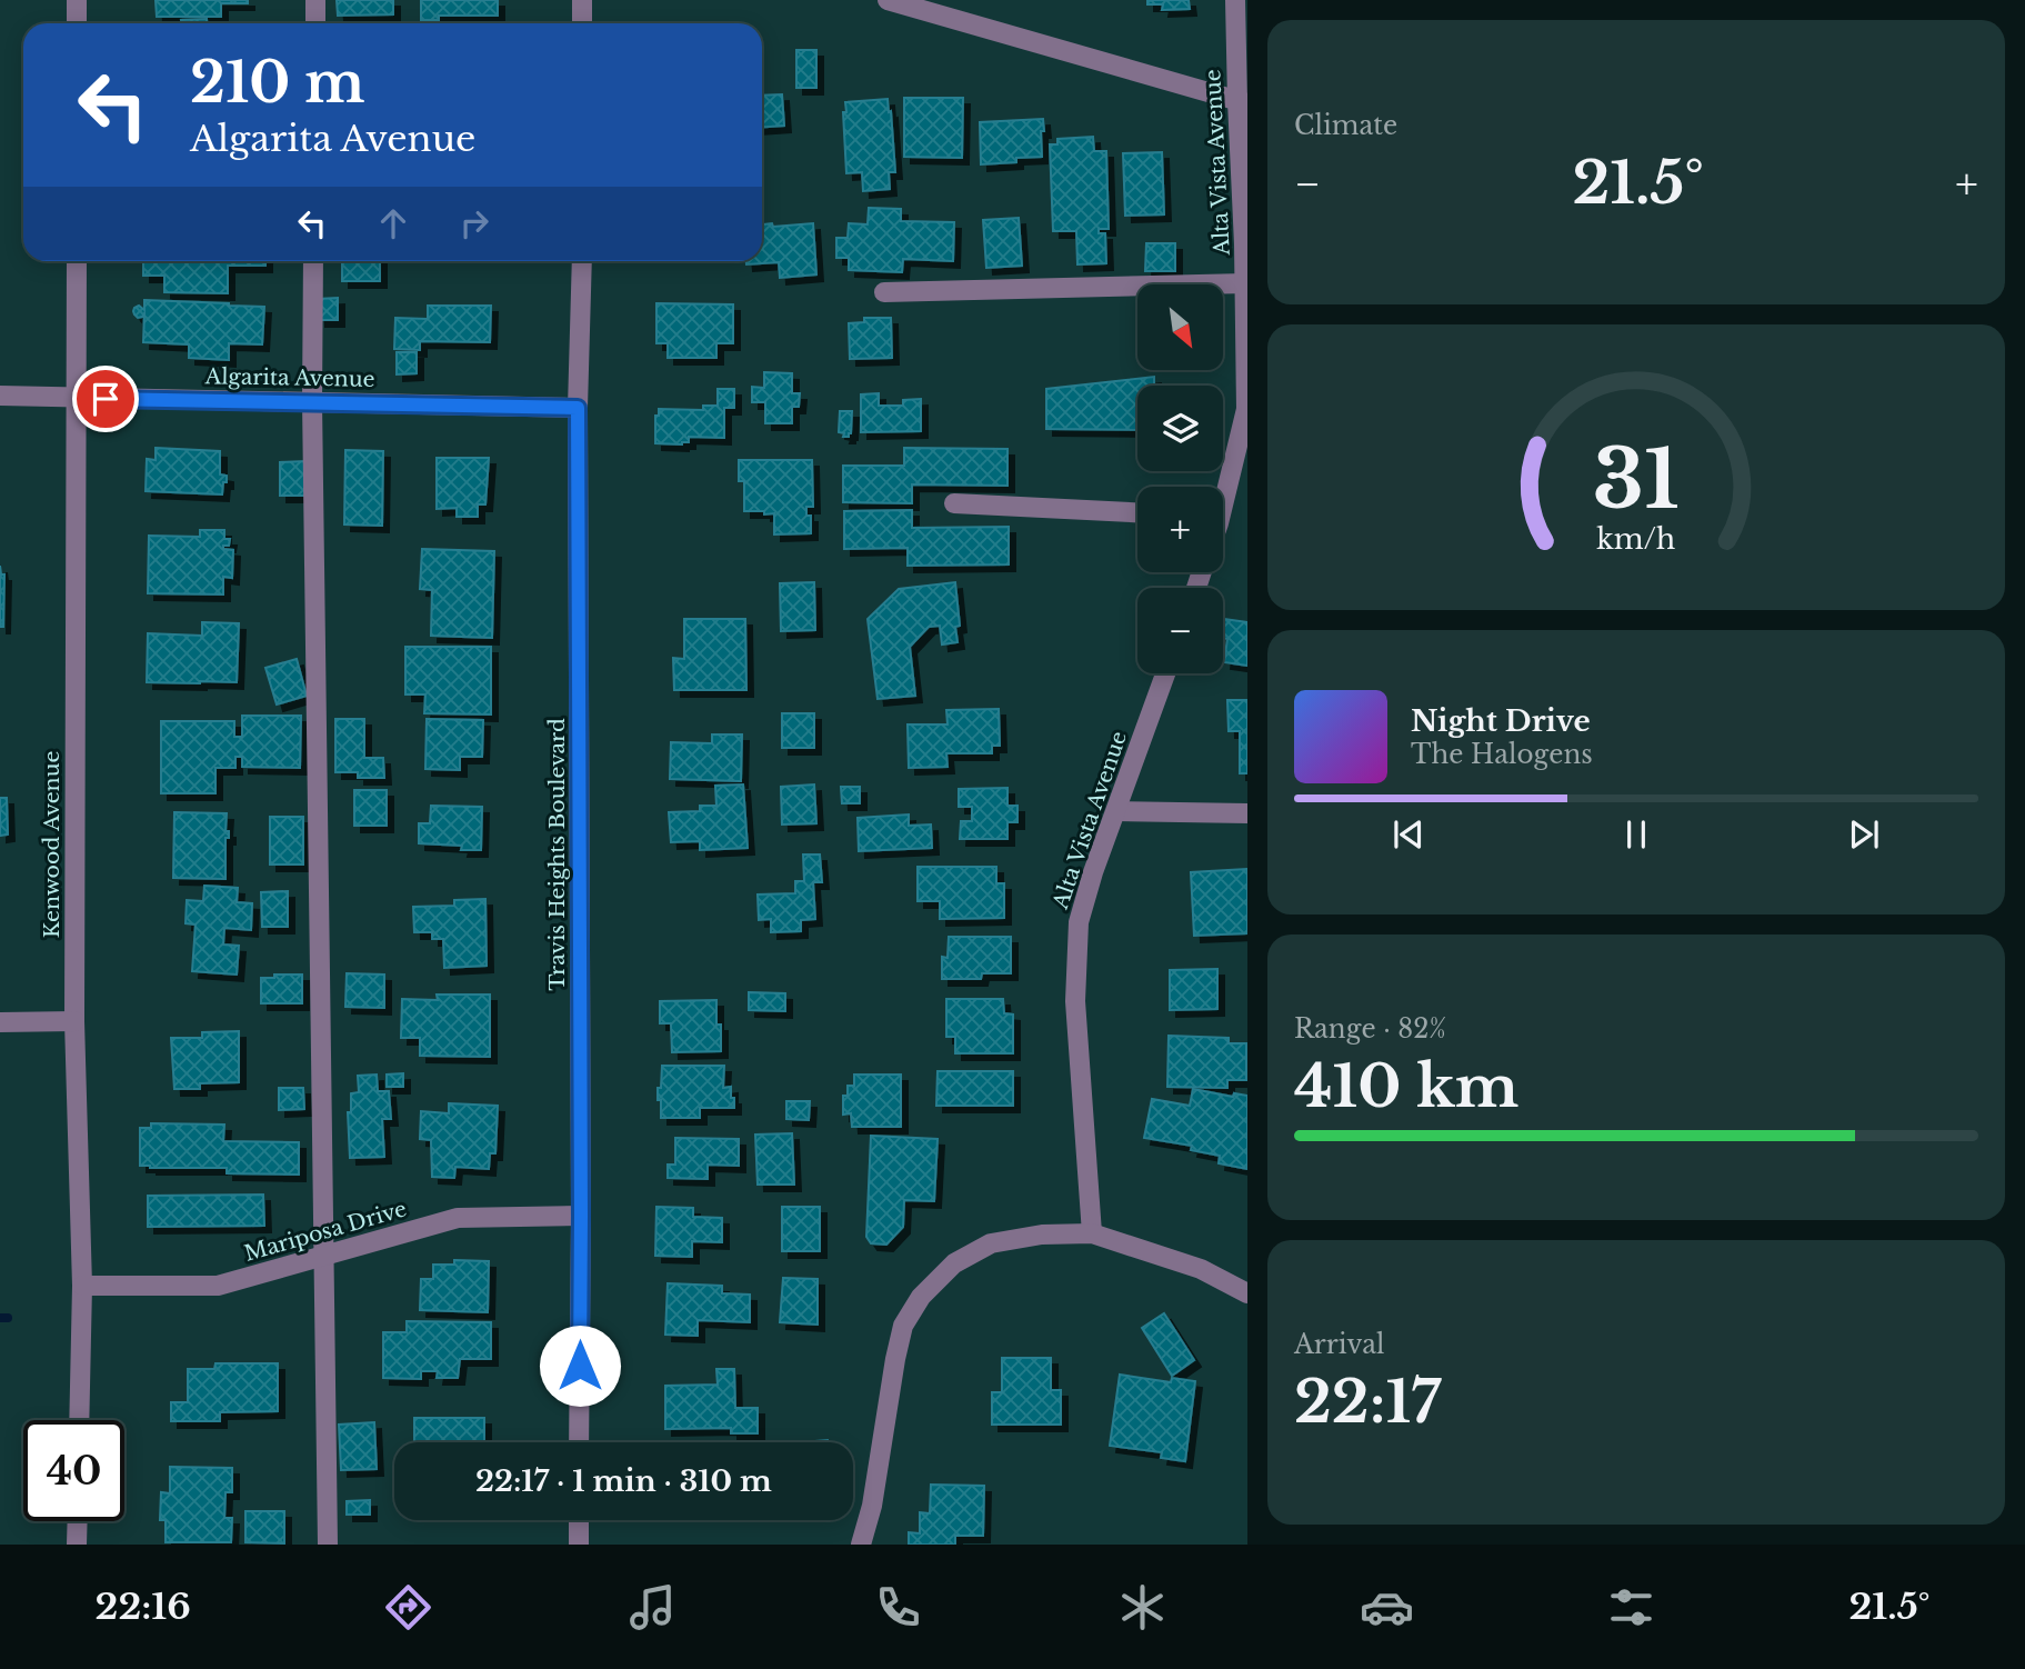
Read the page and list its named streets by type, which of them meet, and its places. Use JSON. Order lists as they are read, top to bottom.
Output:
{
  "streets": {
    "street": [
      "Alta Vista Avenue",
      "Algarita Avenue",
      "Kenwood Avenue",
      "Travis Heights Boulevard",
      "Mariposa Drive"
    ]
  },
  "crossings": [
    ["Algarita Avenue", "Kenwood Avenue"],
    ["Algarita Avenue", "Travis Heights Boulevard"],
    ["Kenwood Avenue", "Mariposa Drive"],
    ["Travis Heights Boulevard", "Mariposa Drive"]
  ],
  "north": "bottom right",
  "page": {
    "tile": [
      "Climate",
      ["Range · 82%", "410 km"],
      ["Arrival", "22:17"]
    ],
    "turn": ["210 m", "Algarita Avenue"],
    "heat": ["−", "21.5°", "+"],
    "map_buttons": ["+", "−"],
    "song": ["Night Drive", "The Halogens"],
    "limit": "40",
    "trip": "22:17 · 1 min · 310 m",
    "tabs": ["22:16", "21.5°"],
    "gauge": ["31", "km/h"]
  }
}
